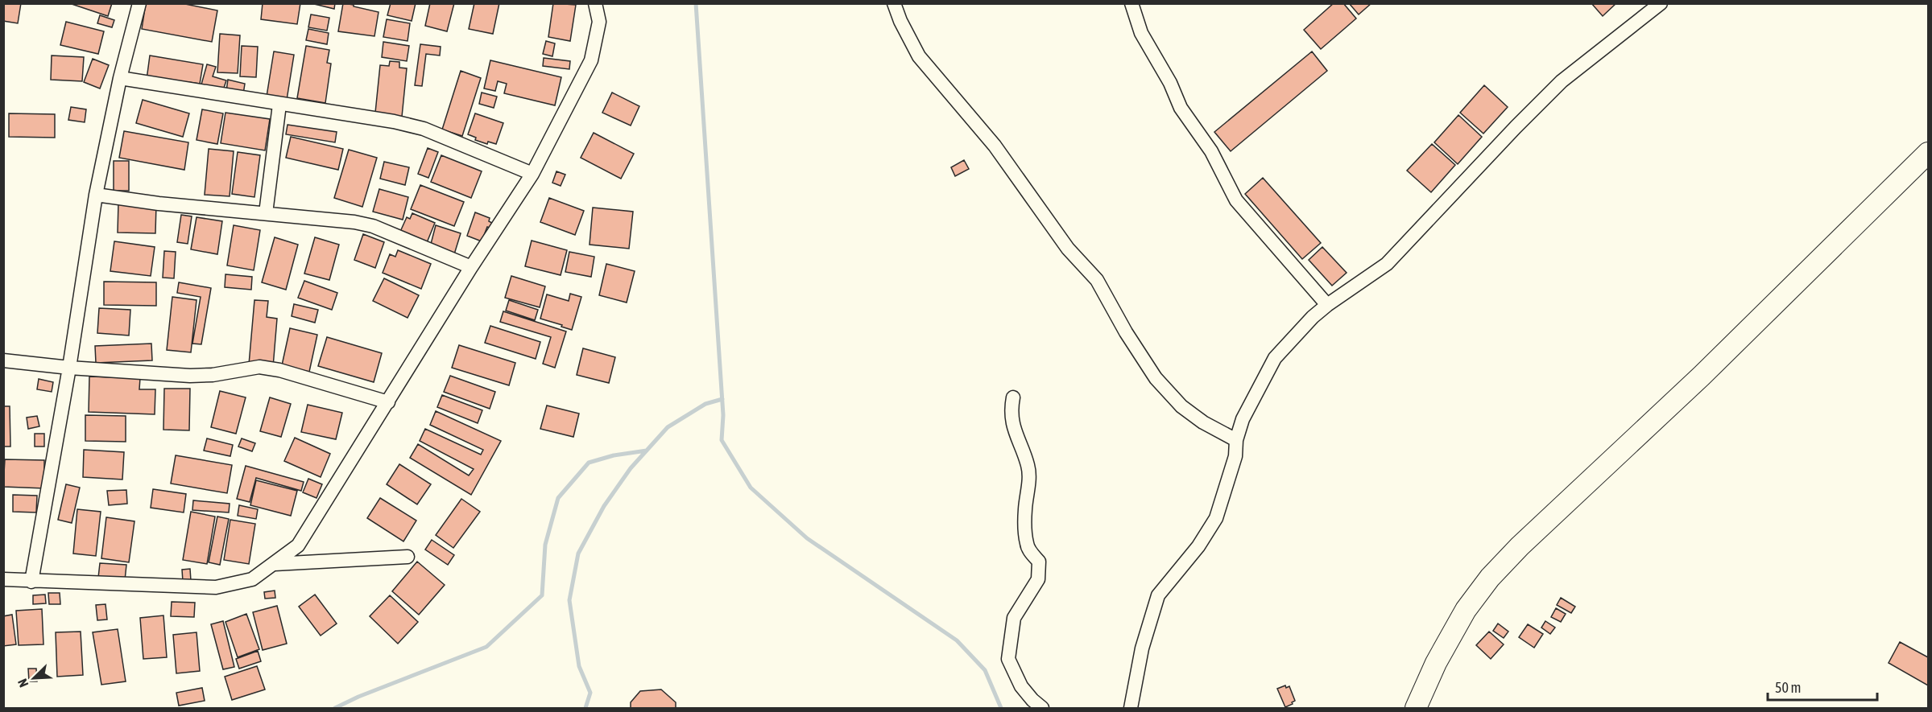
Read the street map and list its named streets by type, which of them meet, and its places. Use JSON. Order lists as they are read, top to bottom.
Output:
{
  "scale_bar": "50 m",
  "north": "bottom left"
}
